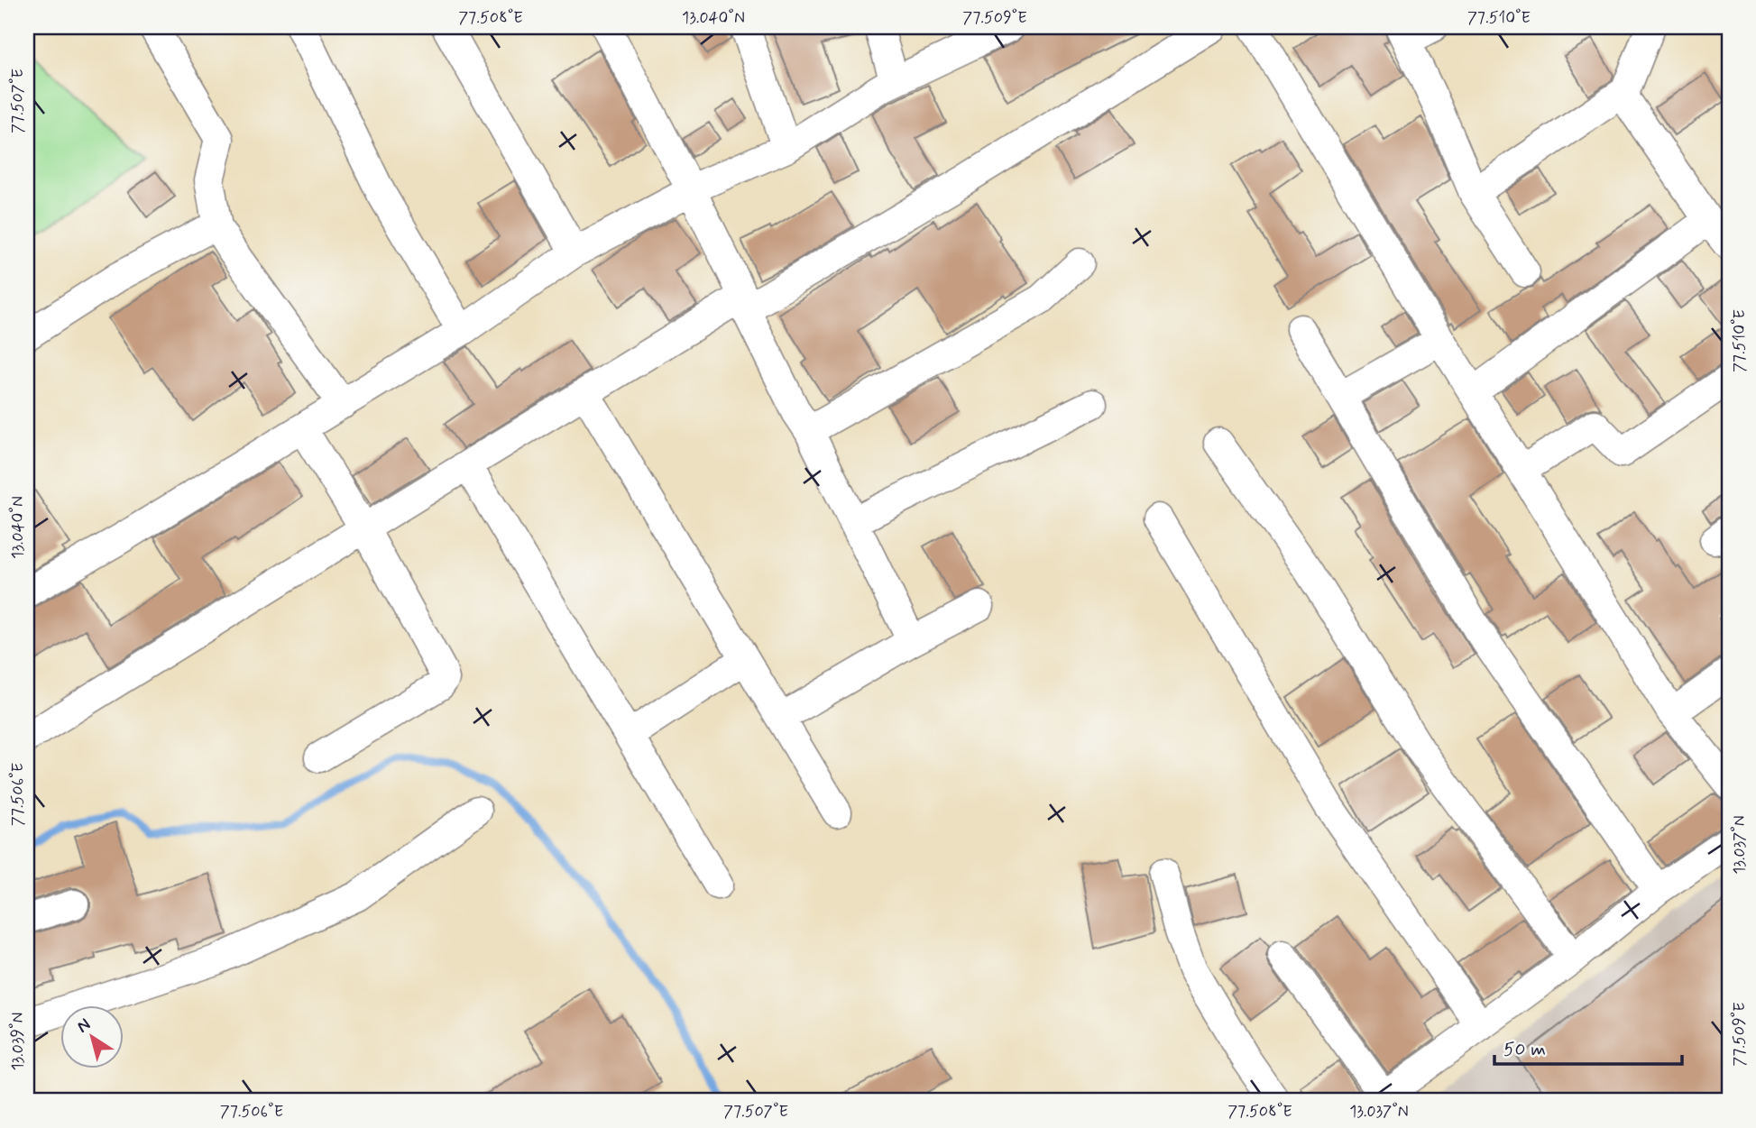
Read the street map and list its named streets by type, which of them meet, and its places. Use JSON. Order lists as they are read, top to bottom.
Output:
{
  "scale_bar": "50 m",
  "north": "top left",
  "coordinates": [
    "77.508°E",
    "13.040°N",
    "77.509°E",
    "77.510°E",
    "77.507°E",
    "77.506°E",
    "13.037°N",
    "13.039°N"
  ]
}
